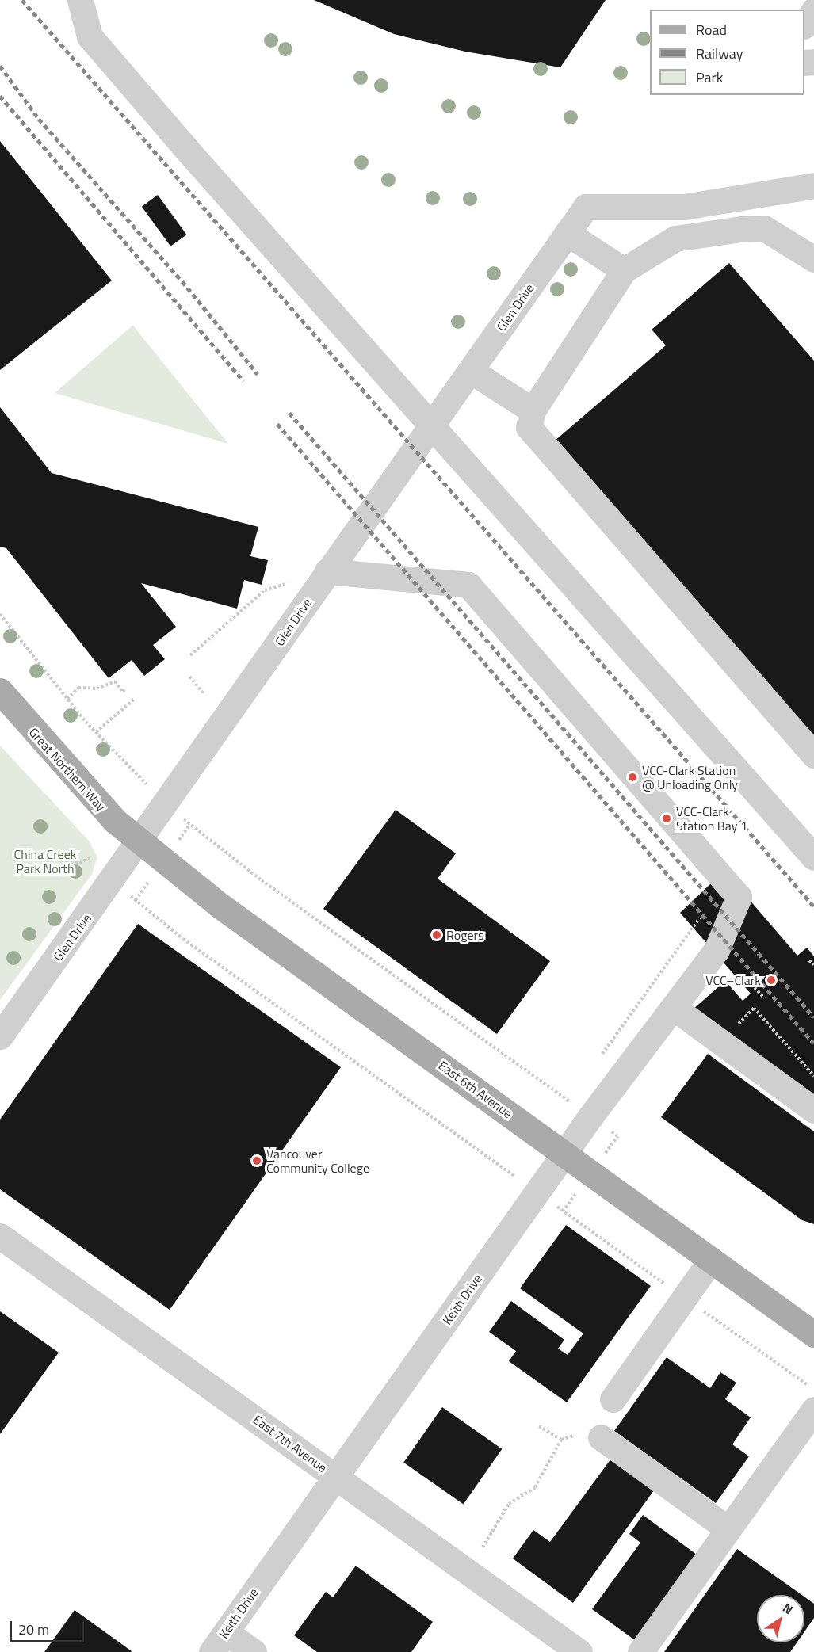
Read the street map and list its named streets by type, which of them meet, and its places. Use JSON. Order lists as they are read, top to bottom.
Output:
{
  "streets": {
    "main road": ["Great Northern Way", "East 6th Avenue"],
    "street": ["Glen Drive", "Keith Drive", "East 7th Avenue"]
  },
  "crossings": [
    ["Glen Drive", "Great Northern Way"],
    ["Glen Drive", "East 6th Avenue"],
    ["Glen Drive", "Keith Drive"],
    ["Great Northern Way", "East 6th Avenue"],
    ["East 6th Avenue", "Keith Drive"],
    ["Keith Drive", "East 7th Avenue"]
  ],
  "parks": ["China Creek Park North"],
  "places": [
    "VCC-Clark Station @ Unloading Only",
    "VCC-Clark Station Bay 1",
    "Rogers",
    "VCC–Clark",
    "Vancouver Community College"
  ],
  "legend": ["Road", "Railway", "Park"],
  "scale_bar": "20 m",
  "north": "top right"
}
